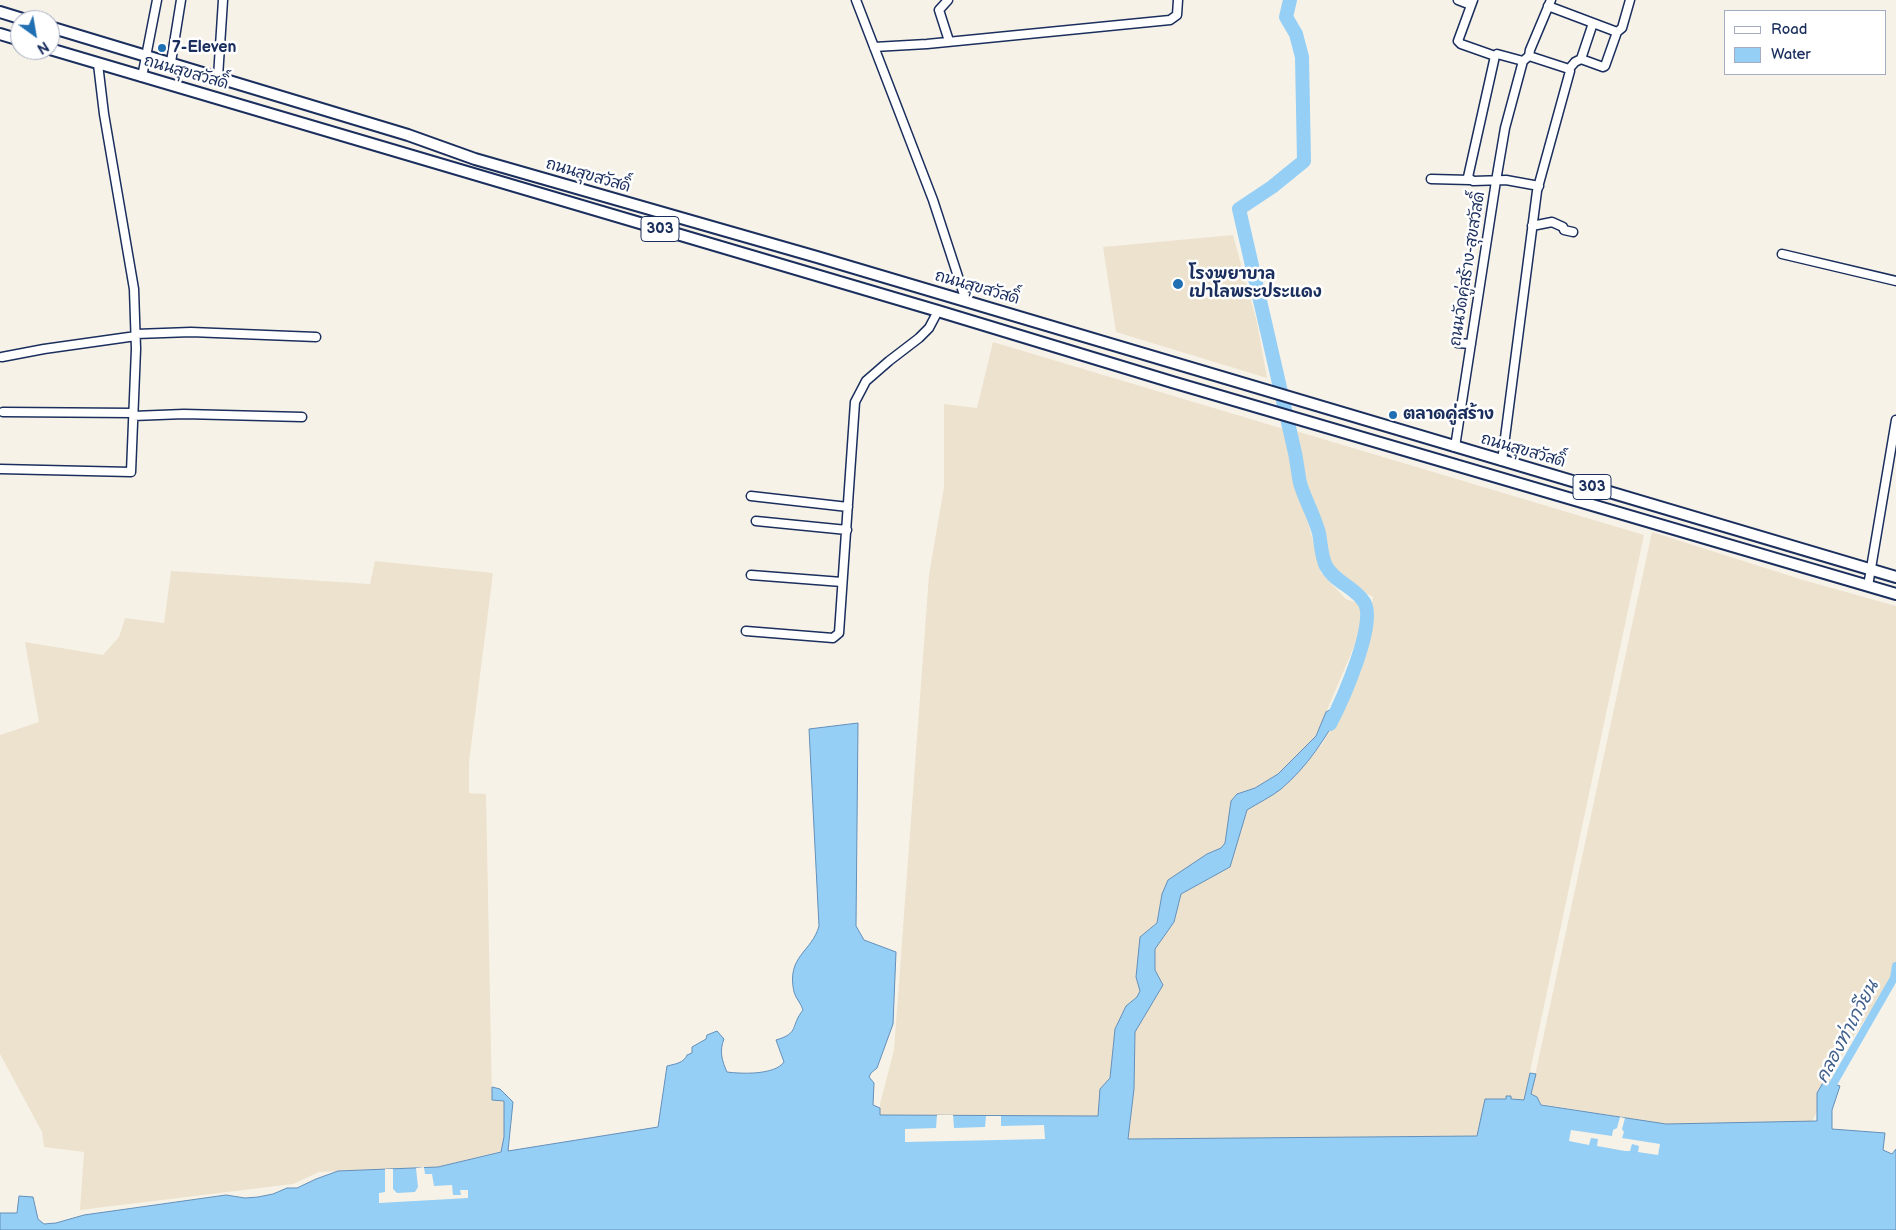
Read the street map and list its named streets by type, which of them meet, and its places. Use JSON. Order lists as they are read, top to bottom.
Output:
{
  "streets": {
    "main road": ["ถนนสุขสวัสดิ์", "303"],
    "street": ["ถนนวัดคู่สร้าง-สุขสวัสดิ์"]
  },
  "crossings": [
    ["ถนนสุขสวัสดิ์", "ถนนวัดคู่สร้าง-สุขสวัสดิ์"]
  ],
  "water": ["คลองท่าเกวียน"],
  "places": ["7-Eleven", "โรงพยาบาล เปาโลพระประแดง", "ตลาดคู่สร้าง"],
  "legend": ["Road", "Water"],
  "north": "bottom right"
}
